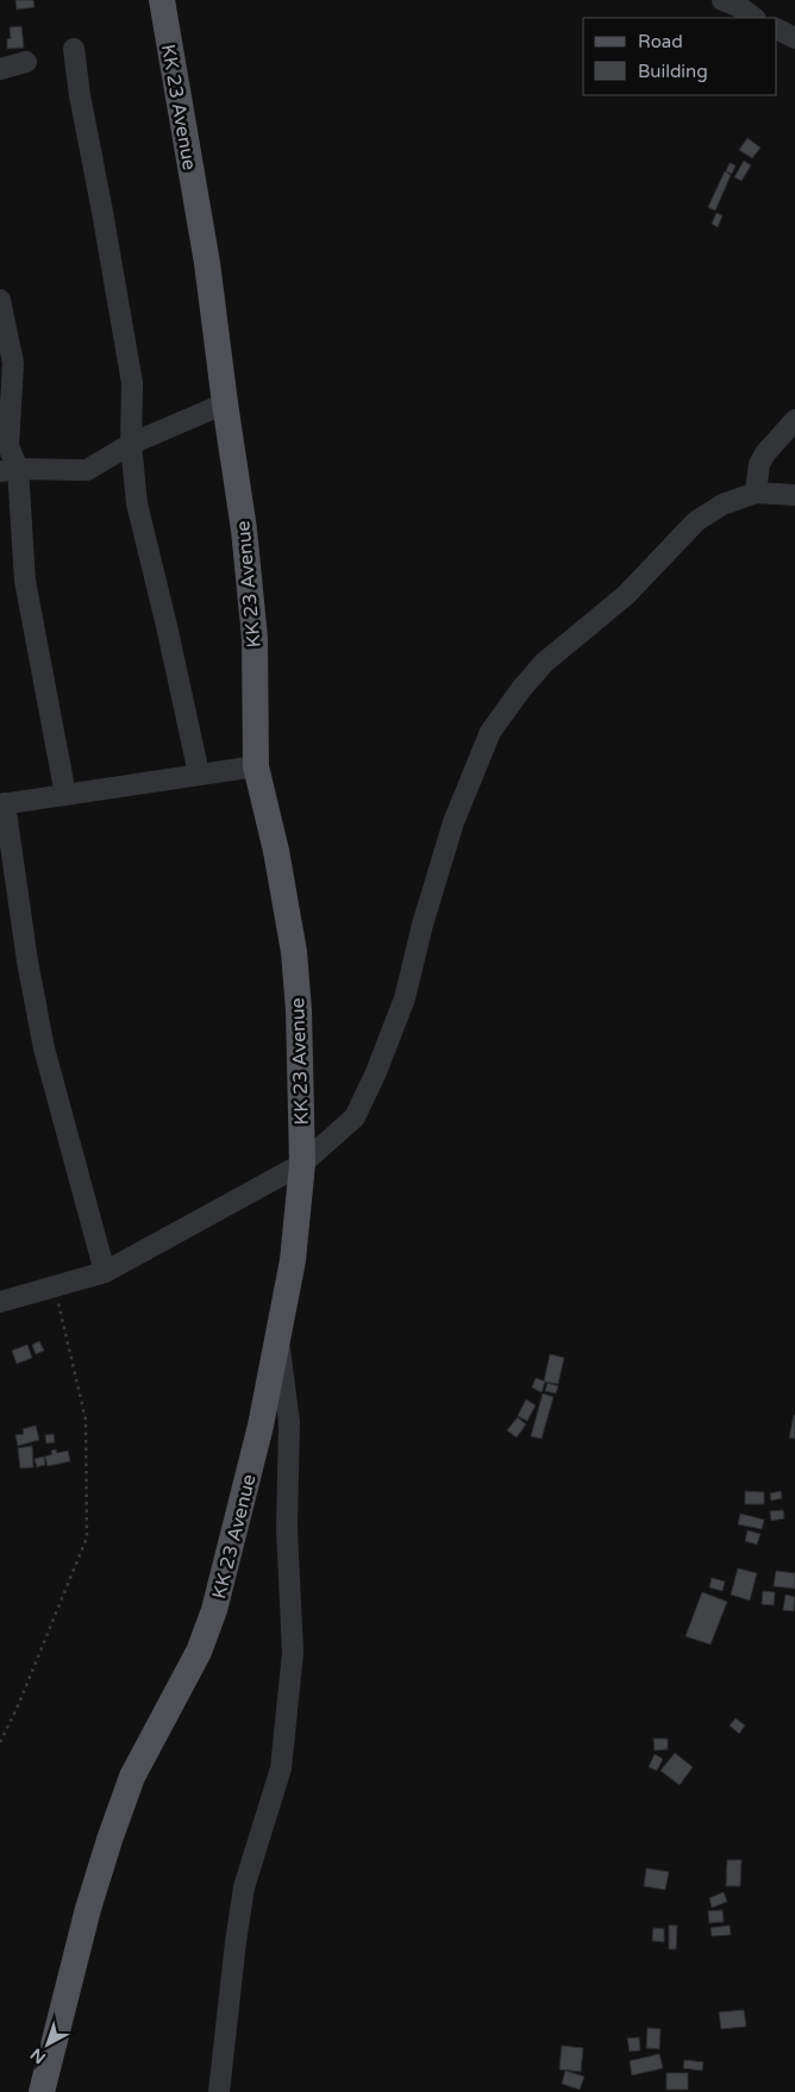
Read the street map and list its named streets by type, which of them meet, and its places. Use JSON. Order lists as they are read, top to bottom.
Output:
{
  "streets": {
    "main road": ["KK 23 Avenue"]
  },
  "legend": ["Road", "Building"],
  "north": "bottom left"
}
